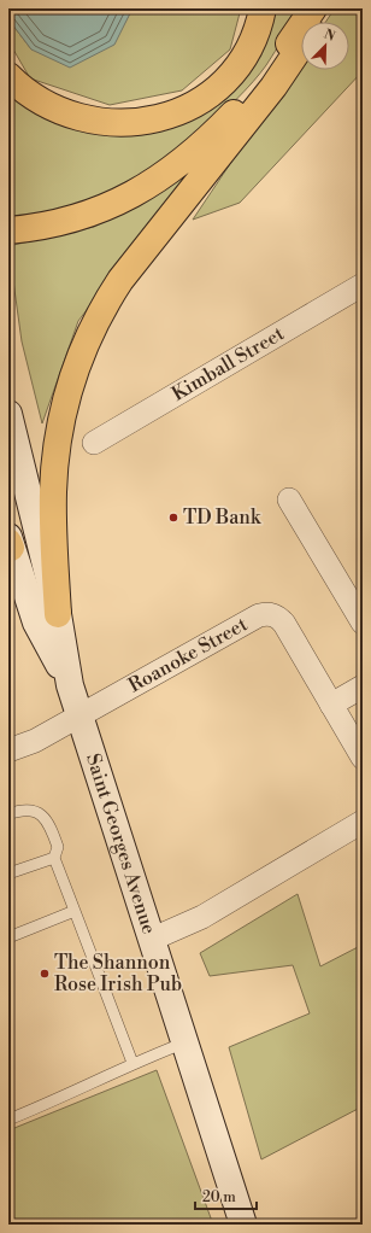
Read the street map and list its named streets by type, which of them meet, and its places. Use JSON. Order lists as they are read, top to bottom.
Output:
{
  "streets": {
    "main road": ["Saint Georges Avenue"],
    "street": ["Kimball Street", "Roanoke Street"]
  },
  "crossings": [
    ["Roanoke Street", "Saint Georges Avenue"]
  ],
  "places": ["TD Bank", "The Shannon Rose Irish Pub"],
  "scale_bar": "20 m",
  "north": "top right"
}
